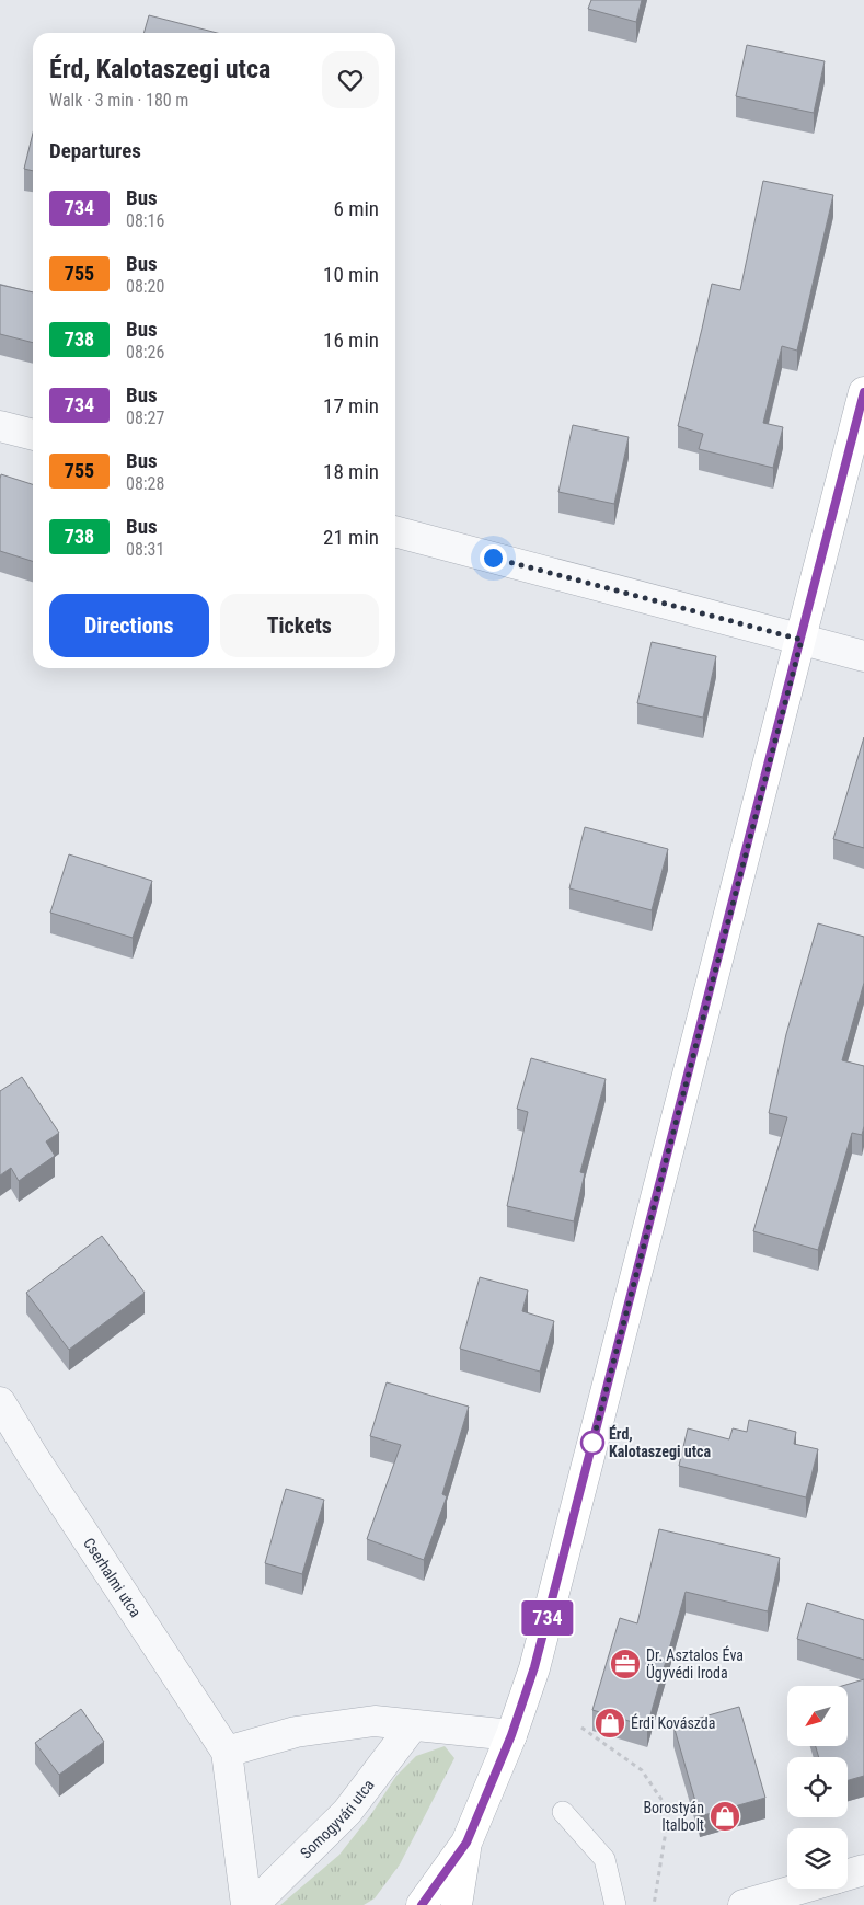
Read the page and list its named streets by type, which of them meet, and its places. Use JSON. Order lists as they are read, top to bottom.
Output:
{
  "streets": {
    "street": ["Cserhalmi utca", "Somogyvári utca"]
  },
  "places": {
    "other": ["Érd, Kalotaszegi utca"],
    "office": ["Dr. Asztalos Éva Ügyvédi Iroda"],
    "shop": ["Érdi Kovászda", "Borostyán Italbolt"]
  },
  "lines": ["bus line 734"],
  "north": "bottom left",
  "page": {
    "on_map": "734",
    "heading": [
      ["Érd, Kalotaszegi utca", "Walk · 3 min · 180 m"],
      "Departures"
    ],
    "list": [
      {
        "mark": "734",
        "name": "Bus",
        "note": "08:16",
        "value": "6 min"
      },
      {
        "mark": "755",
        "name": "Bus",
        "note": "08:20",
        "value": "10 min"
      },
      {
        "mark": "738",
        "name": "Bus",
        "note": "08:26",
        "value": "16 min"
      },
      {
        "mark": "734",
        "name": "Bus",
        "note": "08:27",
        "value": "17 min"
      },
      {
        "mark": "755",
        "name": "Bus",
        "note": "08:28",
        "value": "18 min"
      },
      {
        "mark": "738",
        "name": "Bus",
        "note": "08:31",
        "value": "21 min"
      }
    ],
    "buttons": ["Directions", "Tickets"]
  }
}
